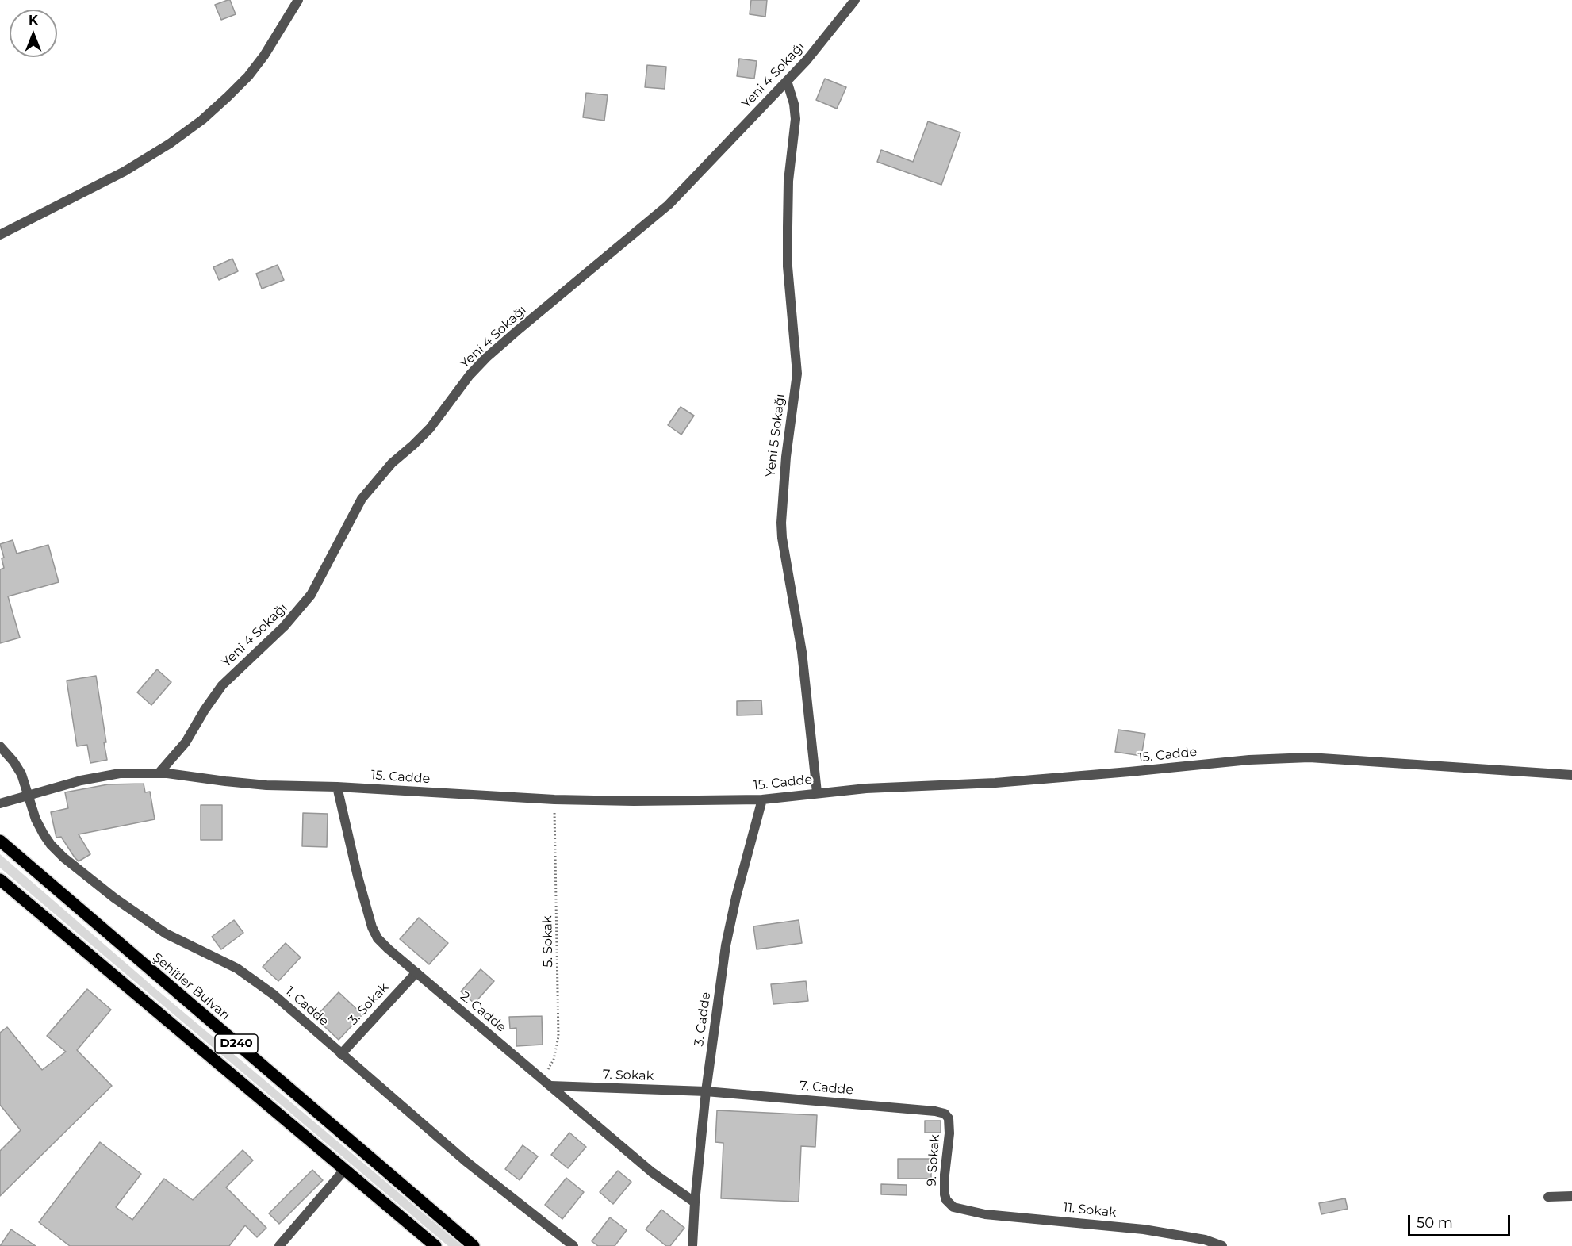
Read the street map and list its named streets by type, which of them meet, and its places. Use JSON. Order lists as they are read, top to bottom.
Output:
{
  "streets": {
    "main road": ["Şehitler Bulvarı", "D240"],
    "street": [
      "Yeni 4 Sokağı",
      "Yeni 5 Sokağı",
      "15. Cadde",
      "3. Sokak",
      "1. Cadde",
      "2. Cadde",
      "3. Cadde",
      "7. Sokak",
      "7. Cadde",
      "9. Sokak",
      "11. Sokak"
    ],
    "path": ["5. Sokak"]
  },
  "crossings": [
    ["Yeni 4 Sokağı", "Yeni 5 Sokağı"],
    ["Yeni 4 Sokağı", "15. Cadde"],
    ["Yeni 5 Sokağı", "15. Cadde"],
    ["15. Cadde", "5. Sokak"],
    ["15. Cadde", "1. Cadde"],
    ["15. Cadde", "2. Cadde"],
    ["15. Cadde", "3. Cadde"],
    ["5. Sokak", "2. Cadde"],
    ["3. Sokak", "1. Cadde"],
    ["3. Sokak", "2. Cadde"],
    ["2. Cadde", "3. Cadde"],
    ["2. Cadde", "7. Sokak"],
    ["3. Cadde", "7. Sokak"],
    ["3. Cadde", "7. Cadde"],
    ["7. Sokak", "7. Cadde"],
    ["7. Cadde", "9. Sokak"],
    ["9. Sokak", "11. Sokak"]
  ],
  "scale_bar": "50 m",
  "north": "top"
}
